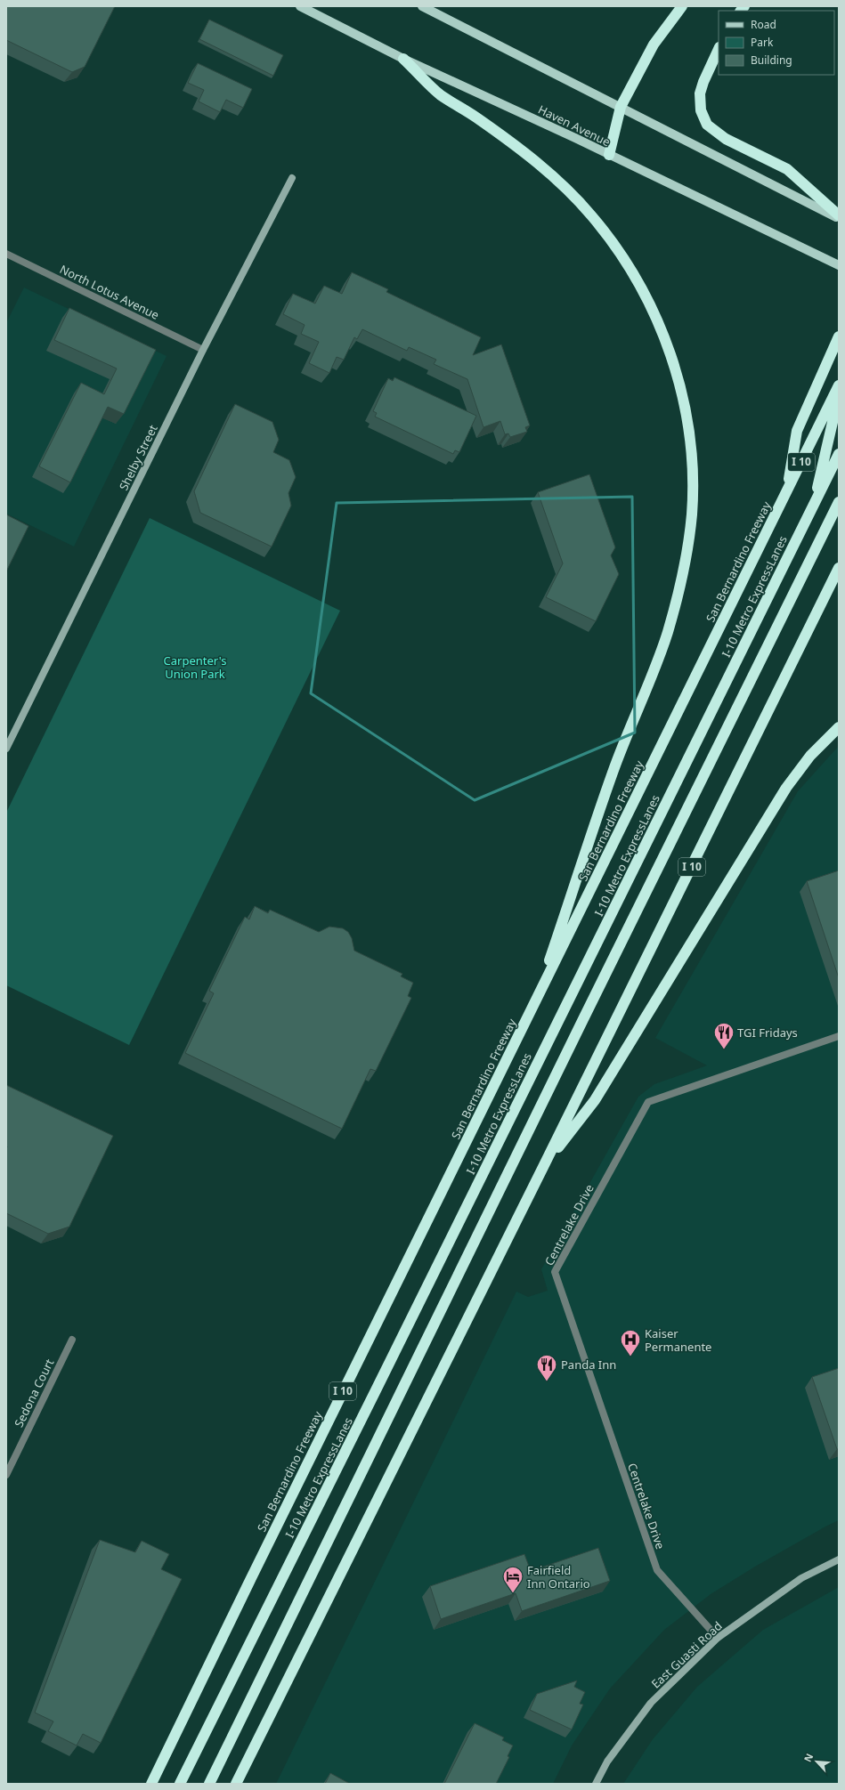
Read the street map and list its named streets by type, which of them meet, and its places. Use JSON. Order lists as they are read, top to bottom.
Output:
{
  "streets": {
    "highway": ["I 10", "San Bernardino Freeway", "I-10 Metro ExpressLanes"],
    "main road": ["Haven Avenue"],
    "street": [
      "North Lotus Avenue",
      "Shelby Street",
      "Centrelake Drive",
      "Sedona Court",
      "East Guasti Road"
    ]
  },
  "crossings": [
    ["North Lotus Avenue", "Shelby Street"],
    ["Centrelake Drive", "East Guasti Road"]
  ],
  "parks": ["Carpenter's Union Park"],
  "places": {
    "restaurant": ["TGI Fridays", "Panda Inn"],
    "hospital": ["Kaiser Permanente"],
    "hotel": ["Fairfield Inn Ontario"]
  },
  "legend": ["Road", "Park", "Building"],
  "north": "top left"
}
